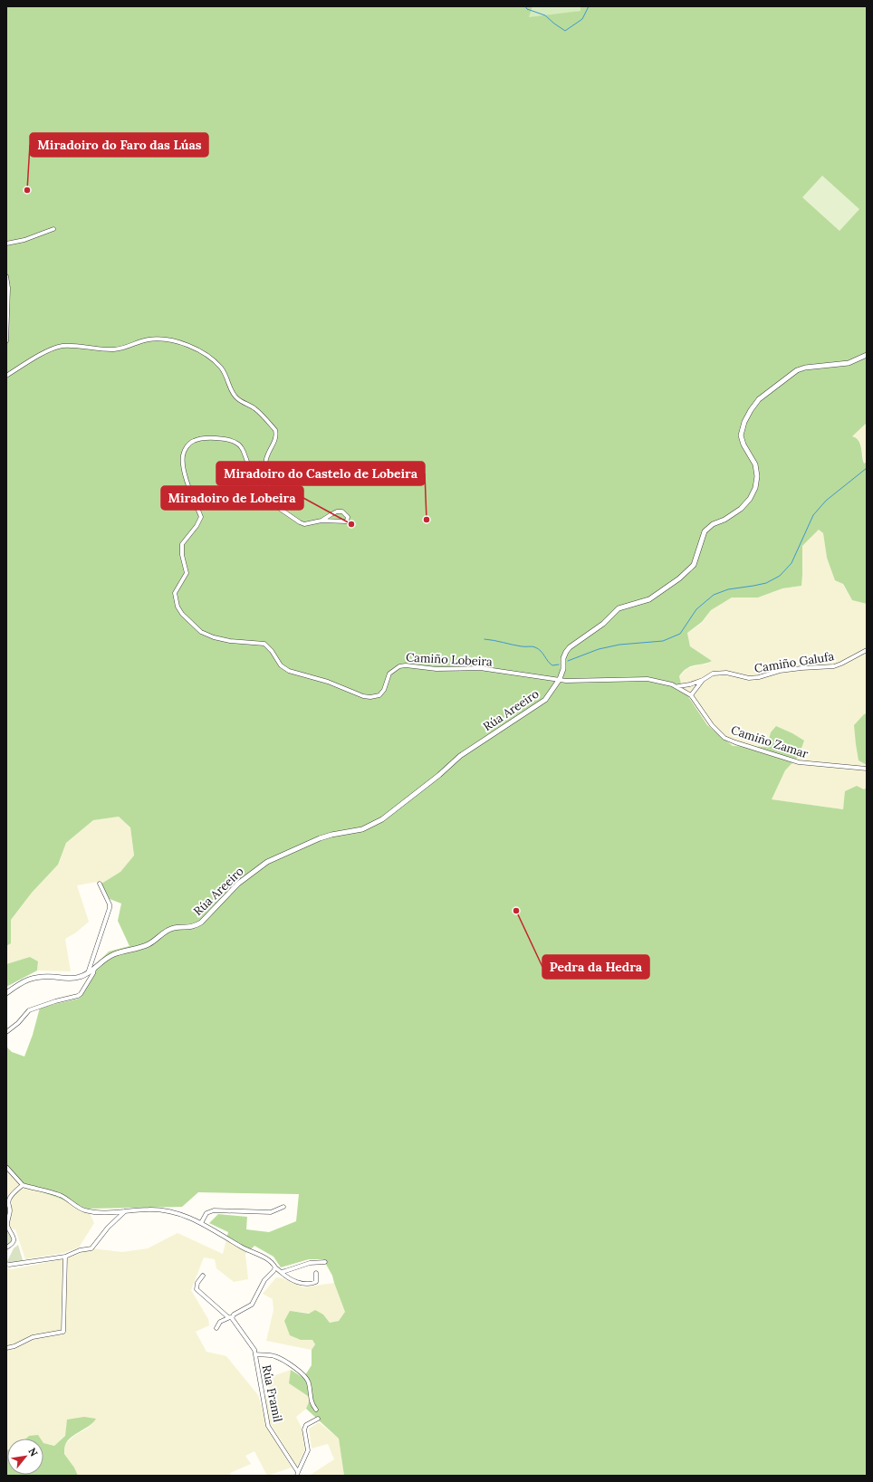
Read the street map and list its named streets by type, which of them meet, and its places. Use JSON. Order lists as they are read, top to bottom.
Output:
{
  "streets": {
    "street": [
      "Camiño Lobeira",
      "Camiño Galufa",
      "Rúa Areeiro",
      "Camiño Zamar",
      "Rúa Framil"
    ]
  },
  "crossings": [
    ["Camiño Lobeira", "Rúa Areeiro"],
    ["Camiño Lobeira", "Camiño Zamar"],
    ["Camiño Galufa", "Camiño Zamar"],
    ["Rúa Areeiro", "Camiño Zamar"]
  ],
  "places": [
    "Miradoiro do Faro das Lúas",
    "Miradoiro do Castelo de Lobeira",
    "Miradoiro de Lobeira",
    "Pedra da Hedra"
  ],
  "north": "top right"
}
